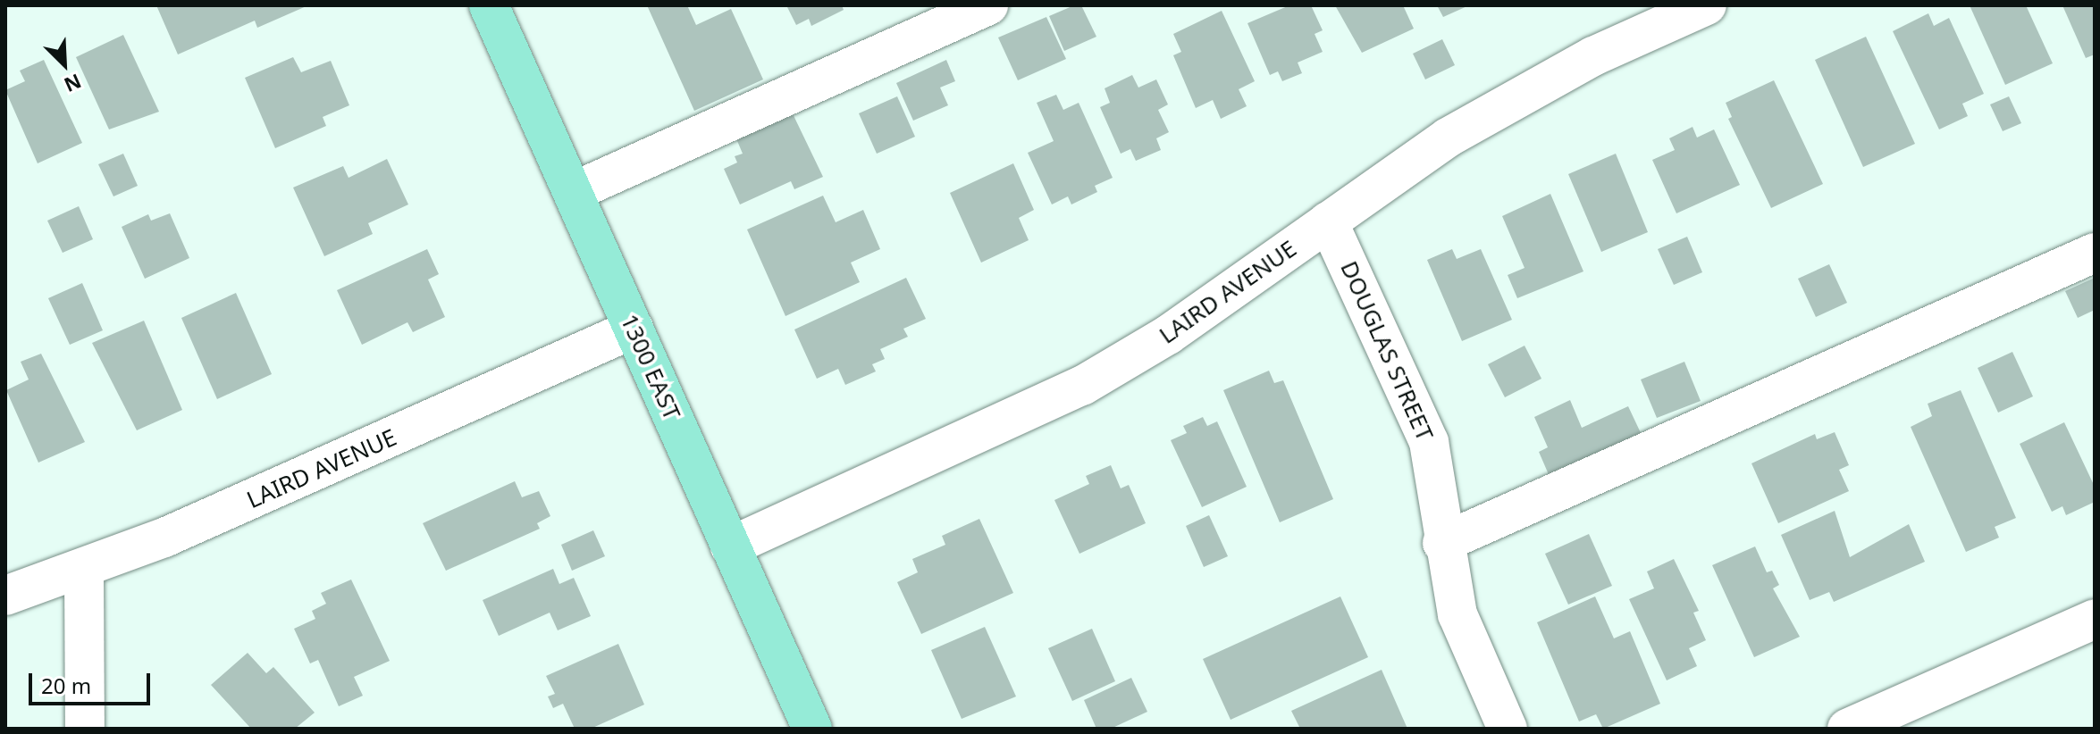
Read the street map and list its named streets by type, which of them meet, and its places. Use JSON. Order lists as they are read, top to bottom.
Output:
{
  "streets": {
    "main road": ["1300 EAST"],
    "street": ["LAIRD AVENUE", "DOUGLAS STREET"]
  },
  "crossings": [
    ["LAIRD AVENUE", "DOUGLAS STREET"],
    ["LAIRD AVENUE", "1300 EAST"]
  ],
  "scale_bar": "20 m",
  "north": "bottom right"
}
